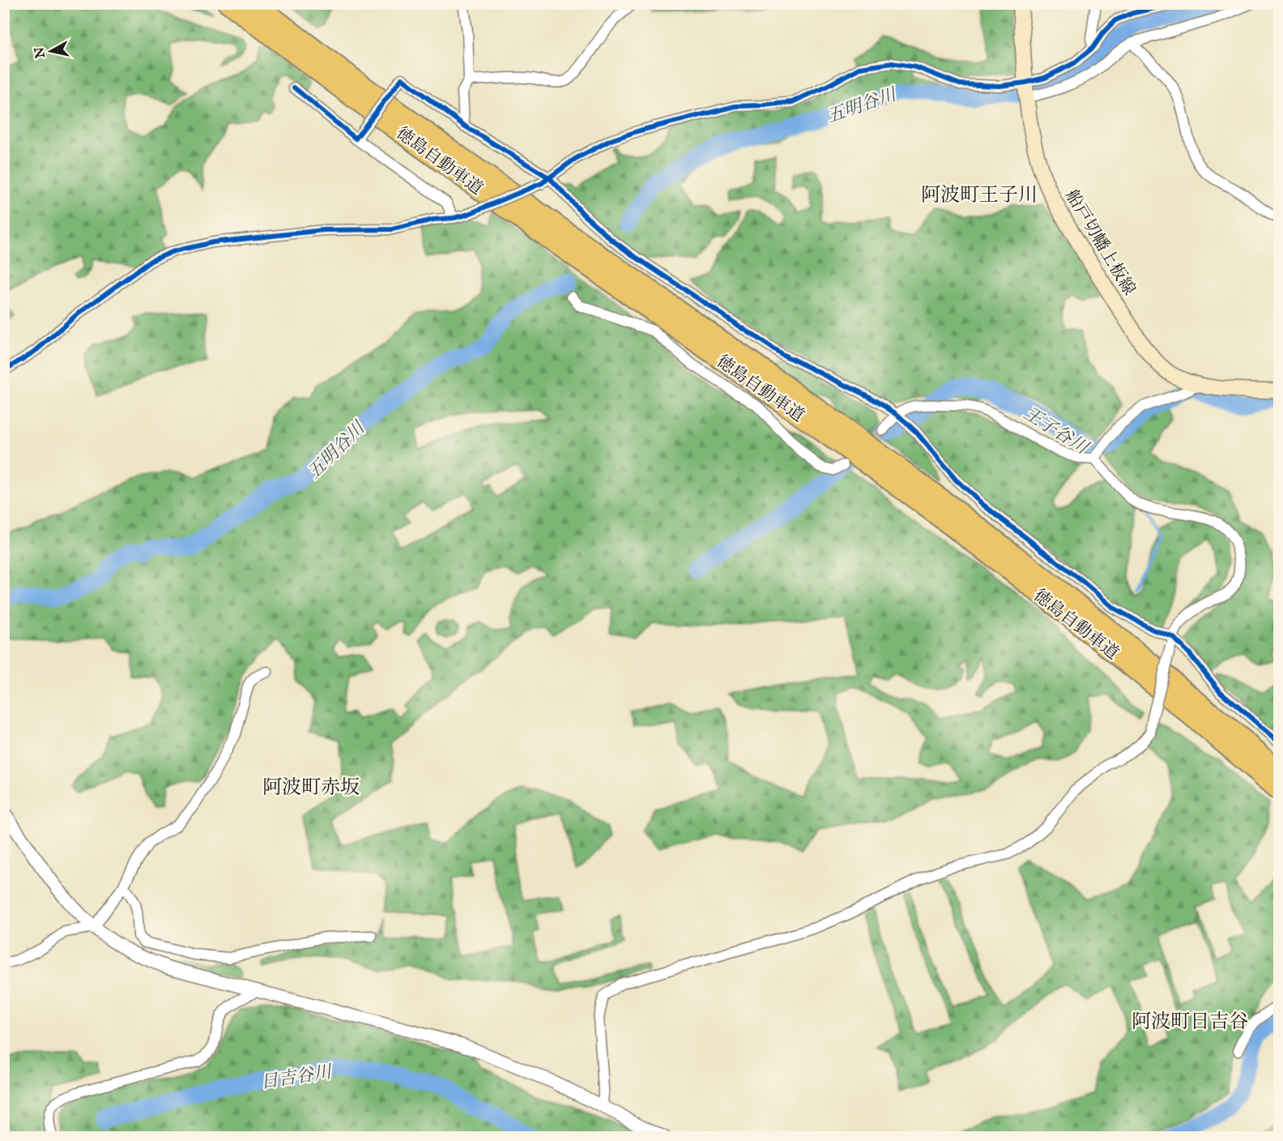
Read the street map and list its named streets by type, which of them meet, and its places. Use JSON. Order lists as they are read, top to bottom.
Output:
{
  "streets": {
    "highway": ["徳島自動車道"],
    "main road": ["船戸切幡上板線"]
  },
  "districts": ["阿波町王子川", "阿波町赤坂", "阿波町日吉谷"],
  "water": ["五明谷川", "王子谷川", "日吉谷川"],
  "north": "left"
}
